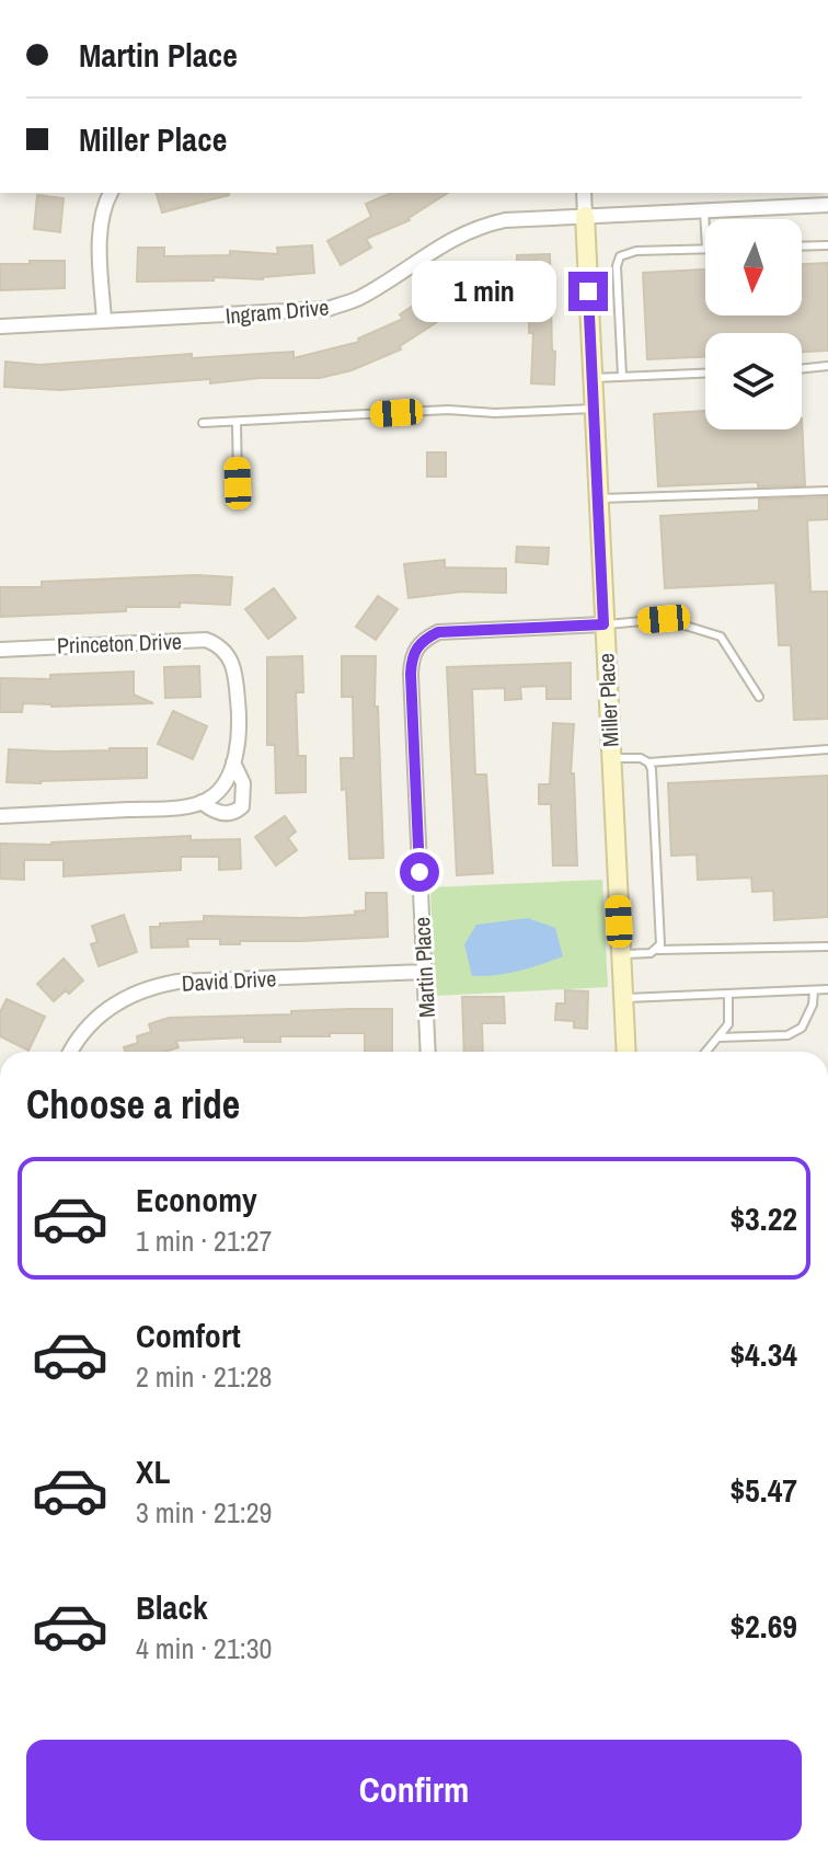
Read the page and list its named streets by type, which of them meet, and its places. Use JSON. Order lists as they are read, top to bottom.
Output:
{
  "streets": {
    "street": [
      "Ingram Drive",
      "Princeton Drive",
      "Miller Place",
      "Martin Place",
      "David Drive"
    ]
  },
  "crossings": [
    ["Ingram Drive", "Miller Place"],
    ["Miller Place", "Martin Place"],
    ["Martin Place", "David Drive"]
  ],
  "north": "bottom",
  "page": {
    "banner": ["Martin Place", "Miller Place"],
    "bubble": "1 min",
    "heading": "Choose a ride",
    "list": [
      {
        "name": "Economy",
        "note": "1 min · 21:27",
        "value": "$3.22"
      },
      {
        "name": "Comfort",
        "note": "2 min · 21:28",
        "value": "$4.34"
      },
      {
        "name": "XL",
        "note": "3 min · 21:29",
        "value": "$5.47"
      },
      {
        "name": "Black",
        "note": "4 min · 21:30",
        "value": "$2.69"
      }
    ],
    "buttons": "Confirm"
  }
}
